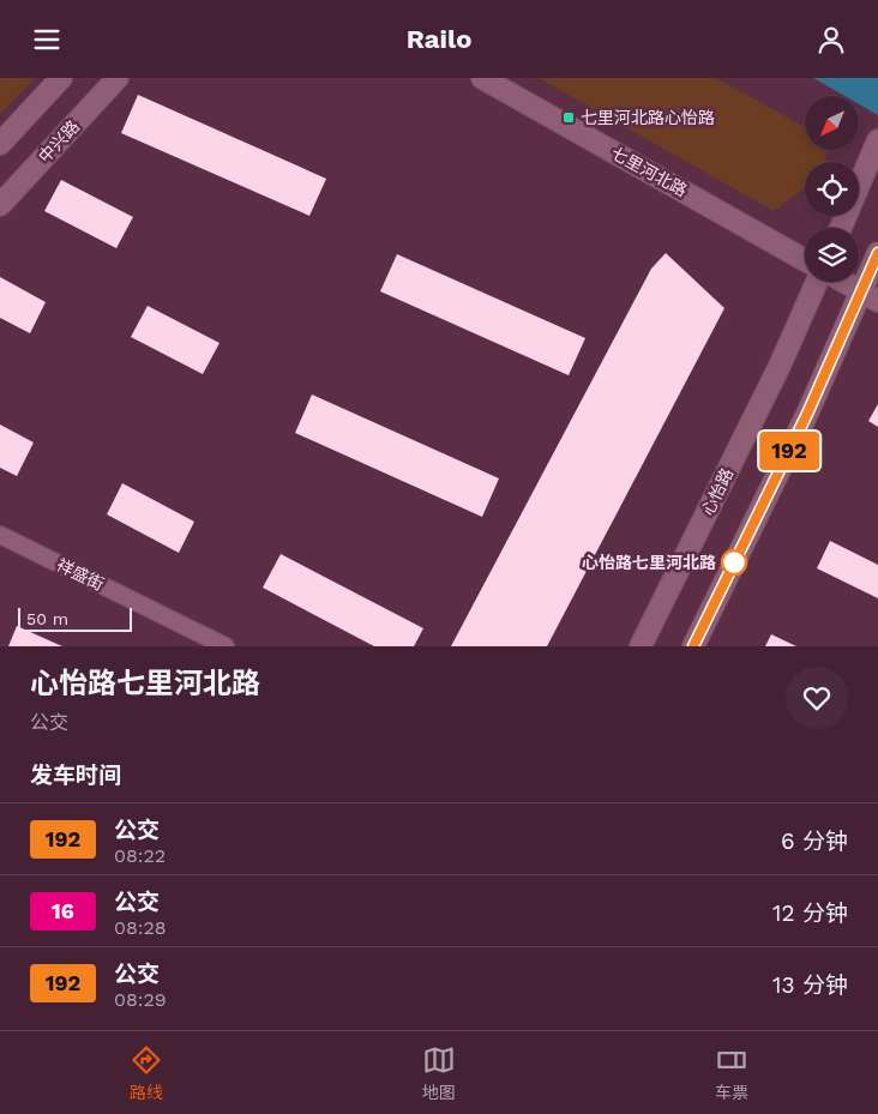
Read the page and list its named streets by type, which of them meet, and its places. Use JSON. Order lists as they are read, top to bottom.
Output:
{
  "streets": {
    "street": [
      "中兴路",
      "七里河北路",
      "心怡路",
      "祥盛街"
    ]
  },
  "places": {
    "transit": ["七里河北路心怡路"],
    "other": ["心怡路七里河北路"]
  },
  "lines": ["bus line 192"],
  "scale_bar": "50 m",
  "north": "bottom left",
  "page": {
    "header": "Railo",
    "on_map": "192",
    "scale": "50 m",
    "heading": [
      ["心怡路七里河北路", "公交"],
      "发车时间"
    ],
    "list": [
      {
        "mark": "192",
        "name": "公交",
        "note": "08:22",
        "value": "6 分钟"
      },
      {
        "mark": "16",
        "name": "公交",
        "note": "08:28",
        "value": "12 分钟"
      },
      {
        "mark": "192",
        "name": "公交",
        "note": "08:29",
        "value": "13 分钟"
      }
    ],
    "tabs": ["路线", "地图", "车票"]
  }
}
